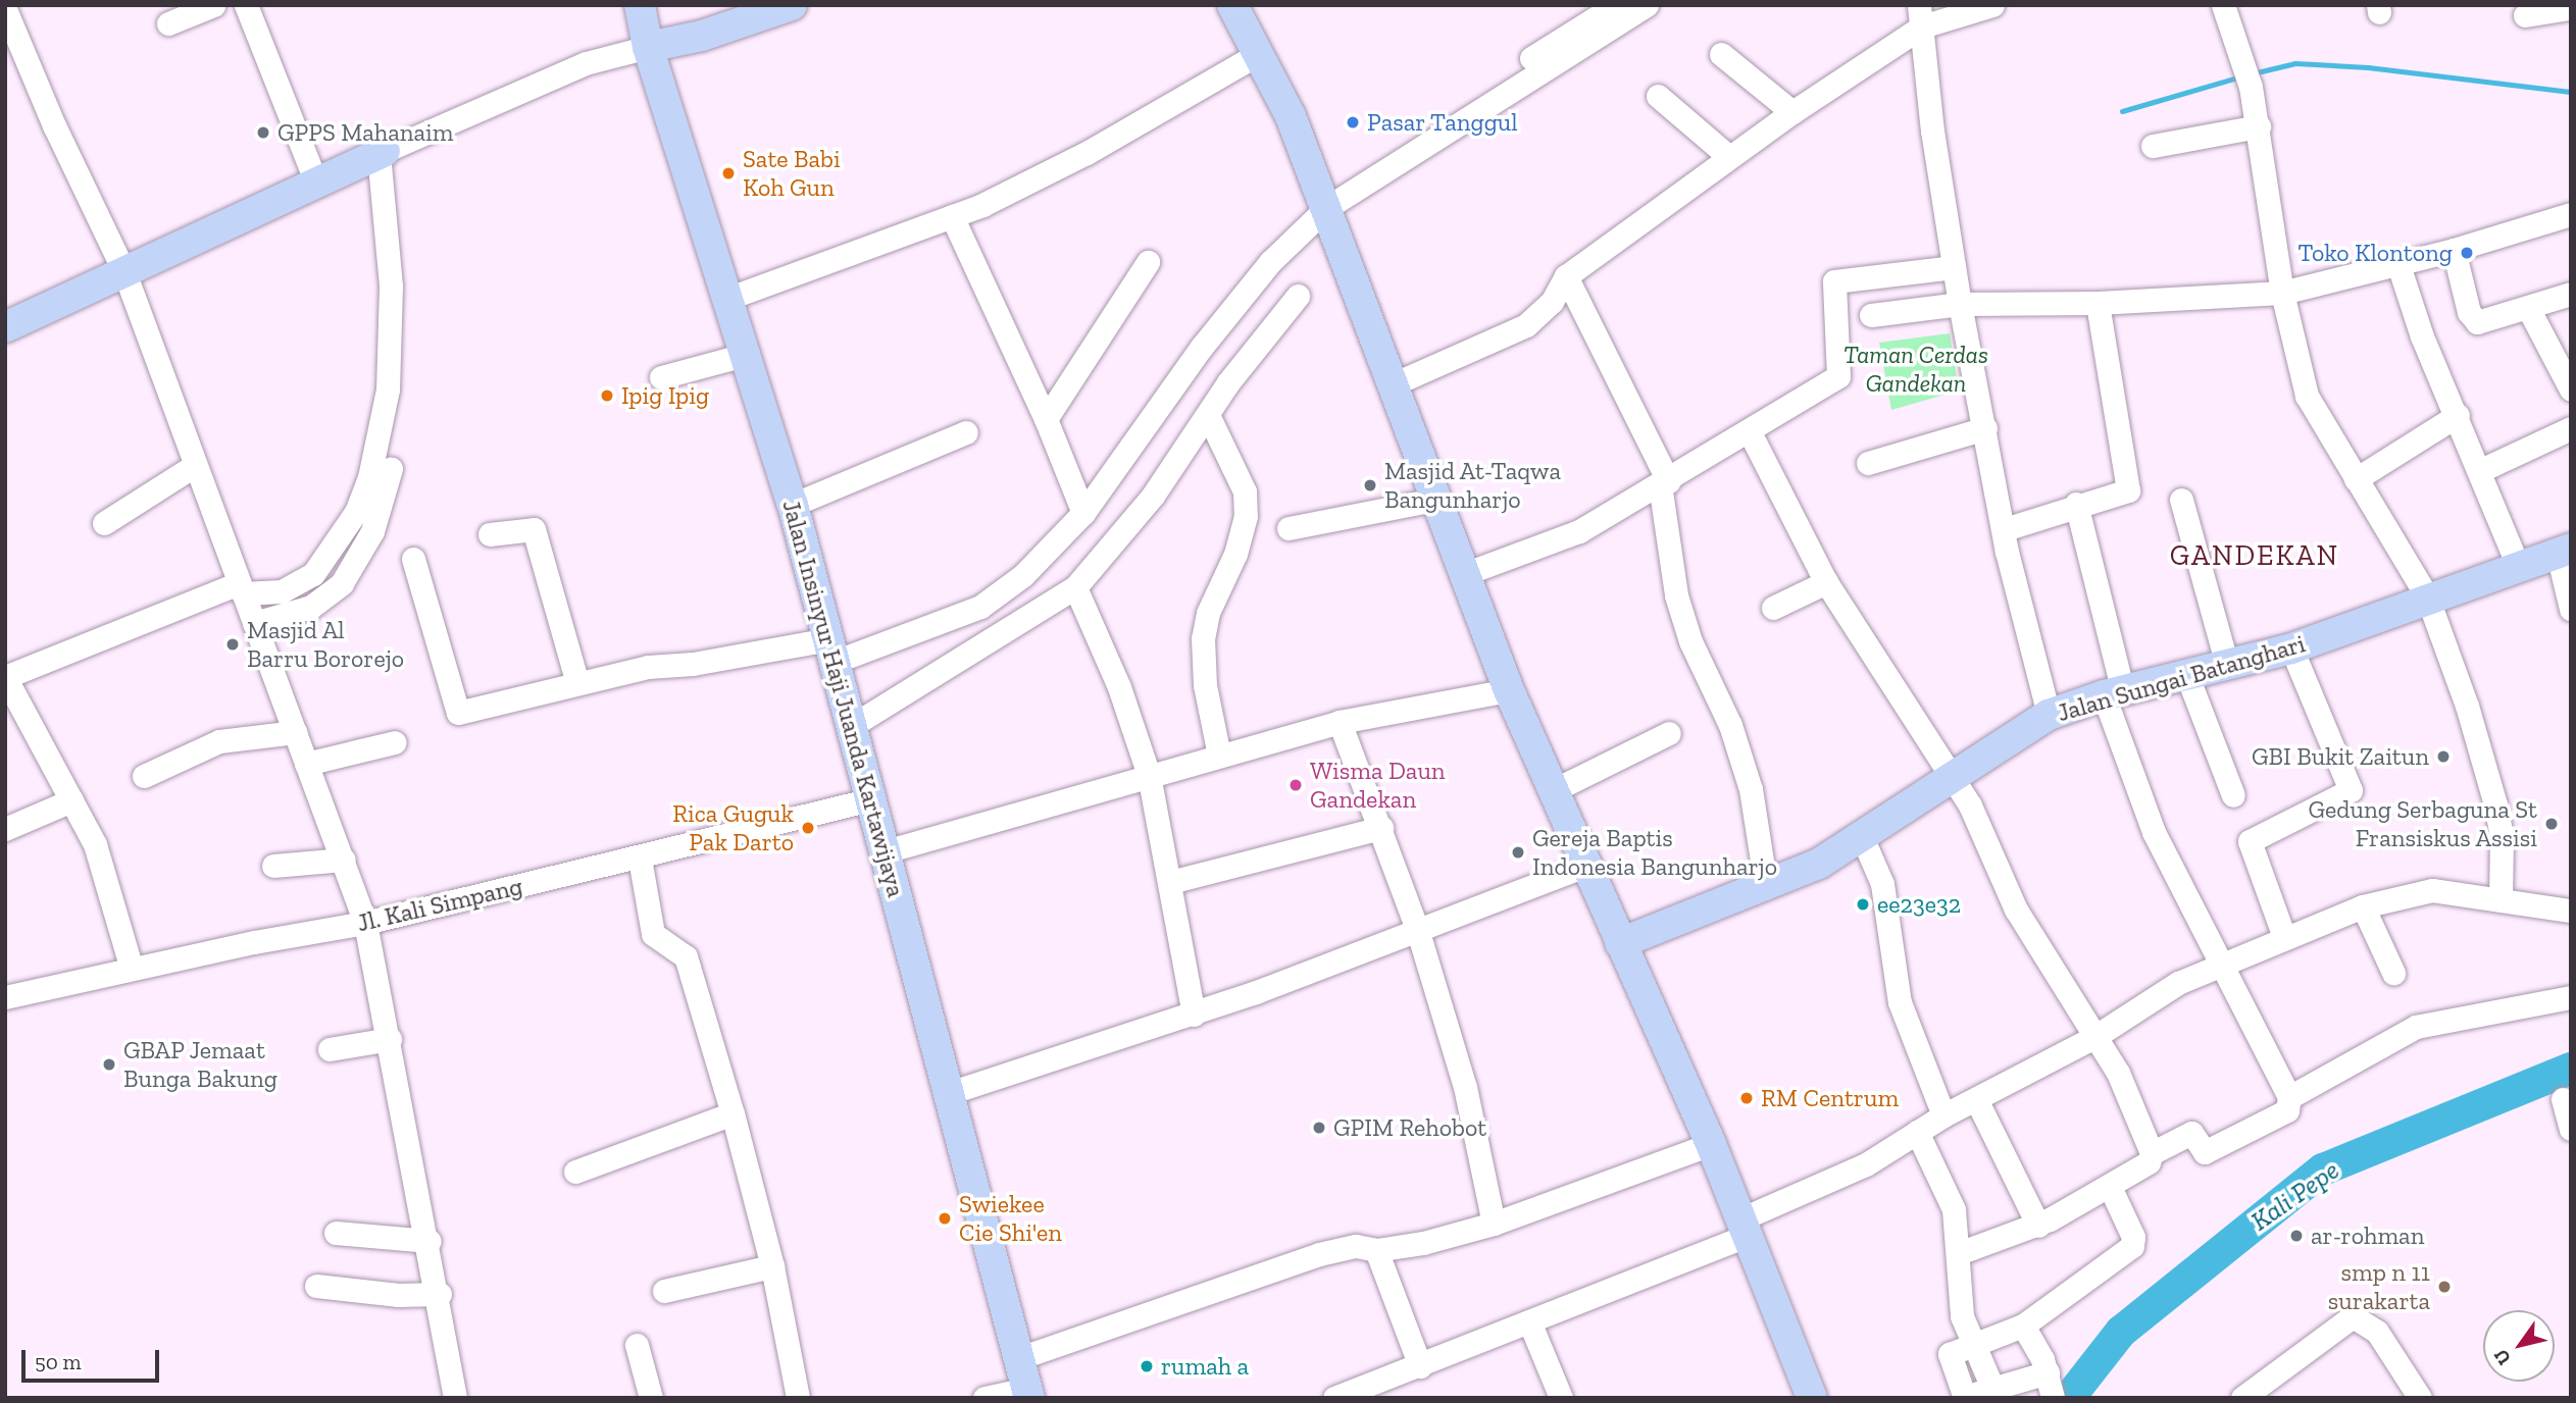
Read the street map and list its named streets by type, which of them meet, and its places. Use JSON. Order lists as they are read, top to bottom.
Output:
{
  "streets": {
    "main road": ["Jalan Sungai Batanghari", "Jalan Insinyur Haji Juanda Kartawijaya"],
    "street": ["Jl. Kali Simpang"]
  },
  "crossings": [
    ["Jalan Insinyur Haji Juanda Kartawijaya", "Jl. Kali Simpang"]
  ],
  "districts": ["GANDEKAN"],
  "water": ["Kali Pepe"],
  "parks": ["Taman Cerdas Gandekan"],
  "places": [
    "Pasar Tanggul",
    "GPPS Mahanaim",
    "Sate Babi Koh Gun",
    "Toko Klontong",
    "Ipig Ipig",
    "Masjid At-Taqwa Bangunharjo",
    "Masjid Al Barru Bororejo",
    "GBI Bukit Zaitun",
    "Wisma Daun Gandekan",
    "Gedung Serbaguna St Fransiskus Assisi",
    "Rica Guguk Pak Darto",
    "Gereja Baptis Indonesia Bangunharjo",
    "ee23e32",
    "GBAP Jemaat Bunga Bakung",
    "RM Centrum",
    "GPIM Rehobot",
    "Swiekee Cie Shi'en",
    "ar-rohman",
    "smp n 11 surakarta",
    "rumah a"
  ],
  "scale_bar": "50 m",
  "north": "bottom left"
}
